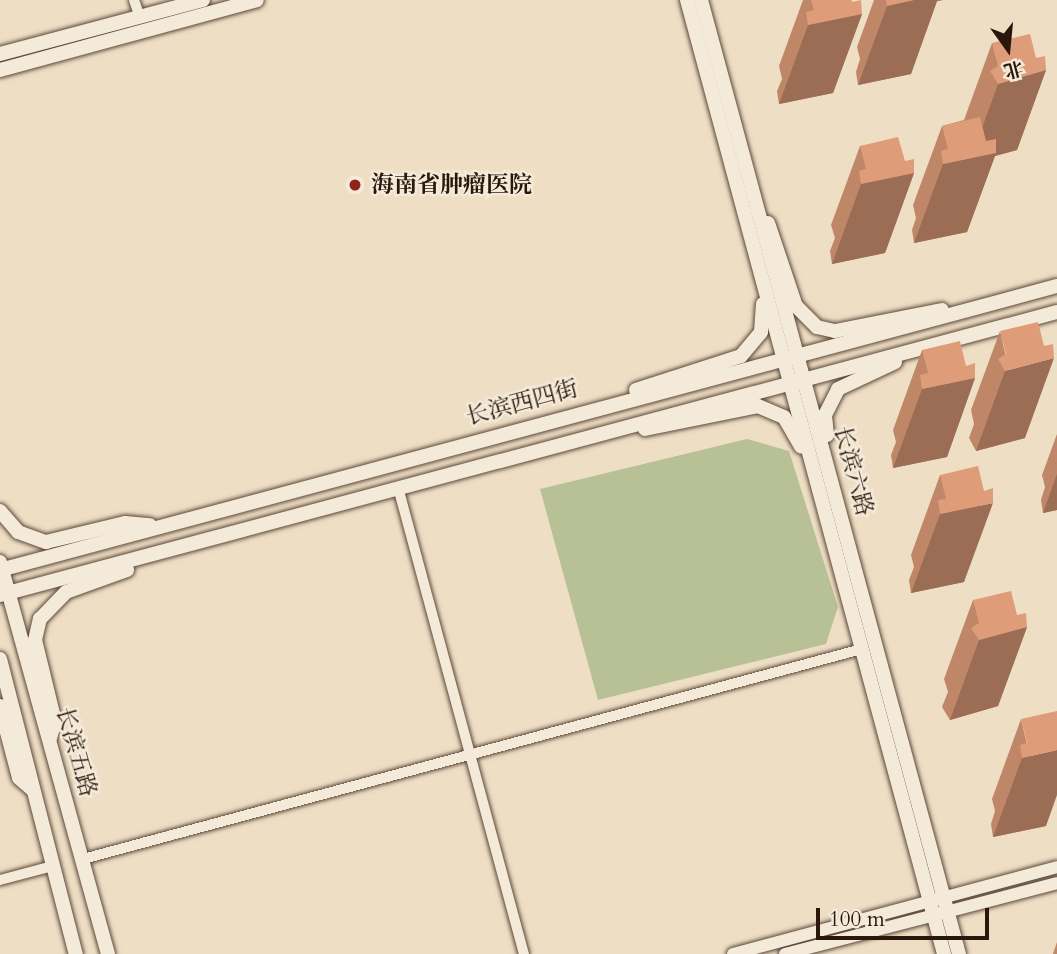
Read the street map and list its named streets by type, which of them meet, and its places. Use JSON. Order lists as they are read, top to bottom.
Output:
{
  "streets": {
    "main road": ["长滨西四街", "长滨六路", "长滨五路"]
  },
  "crossings": [
    ["长滨西四街", "长滨六路"],
    ["长滨西四街", "长滨五路"]
  ],
  "places": ["海南省肿瘤医院"],
  "scale_bar": "100 m",
  "north": "bottom"
}
